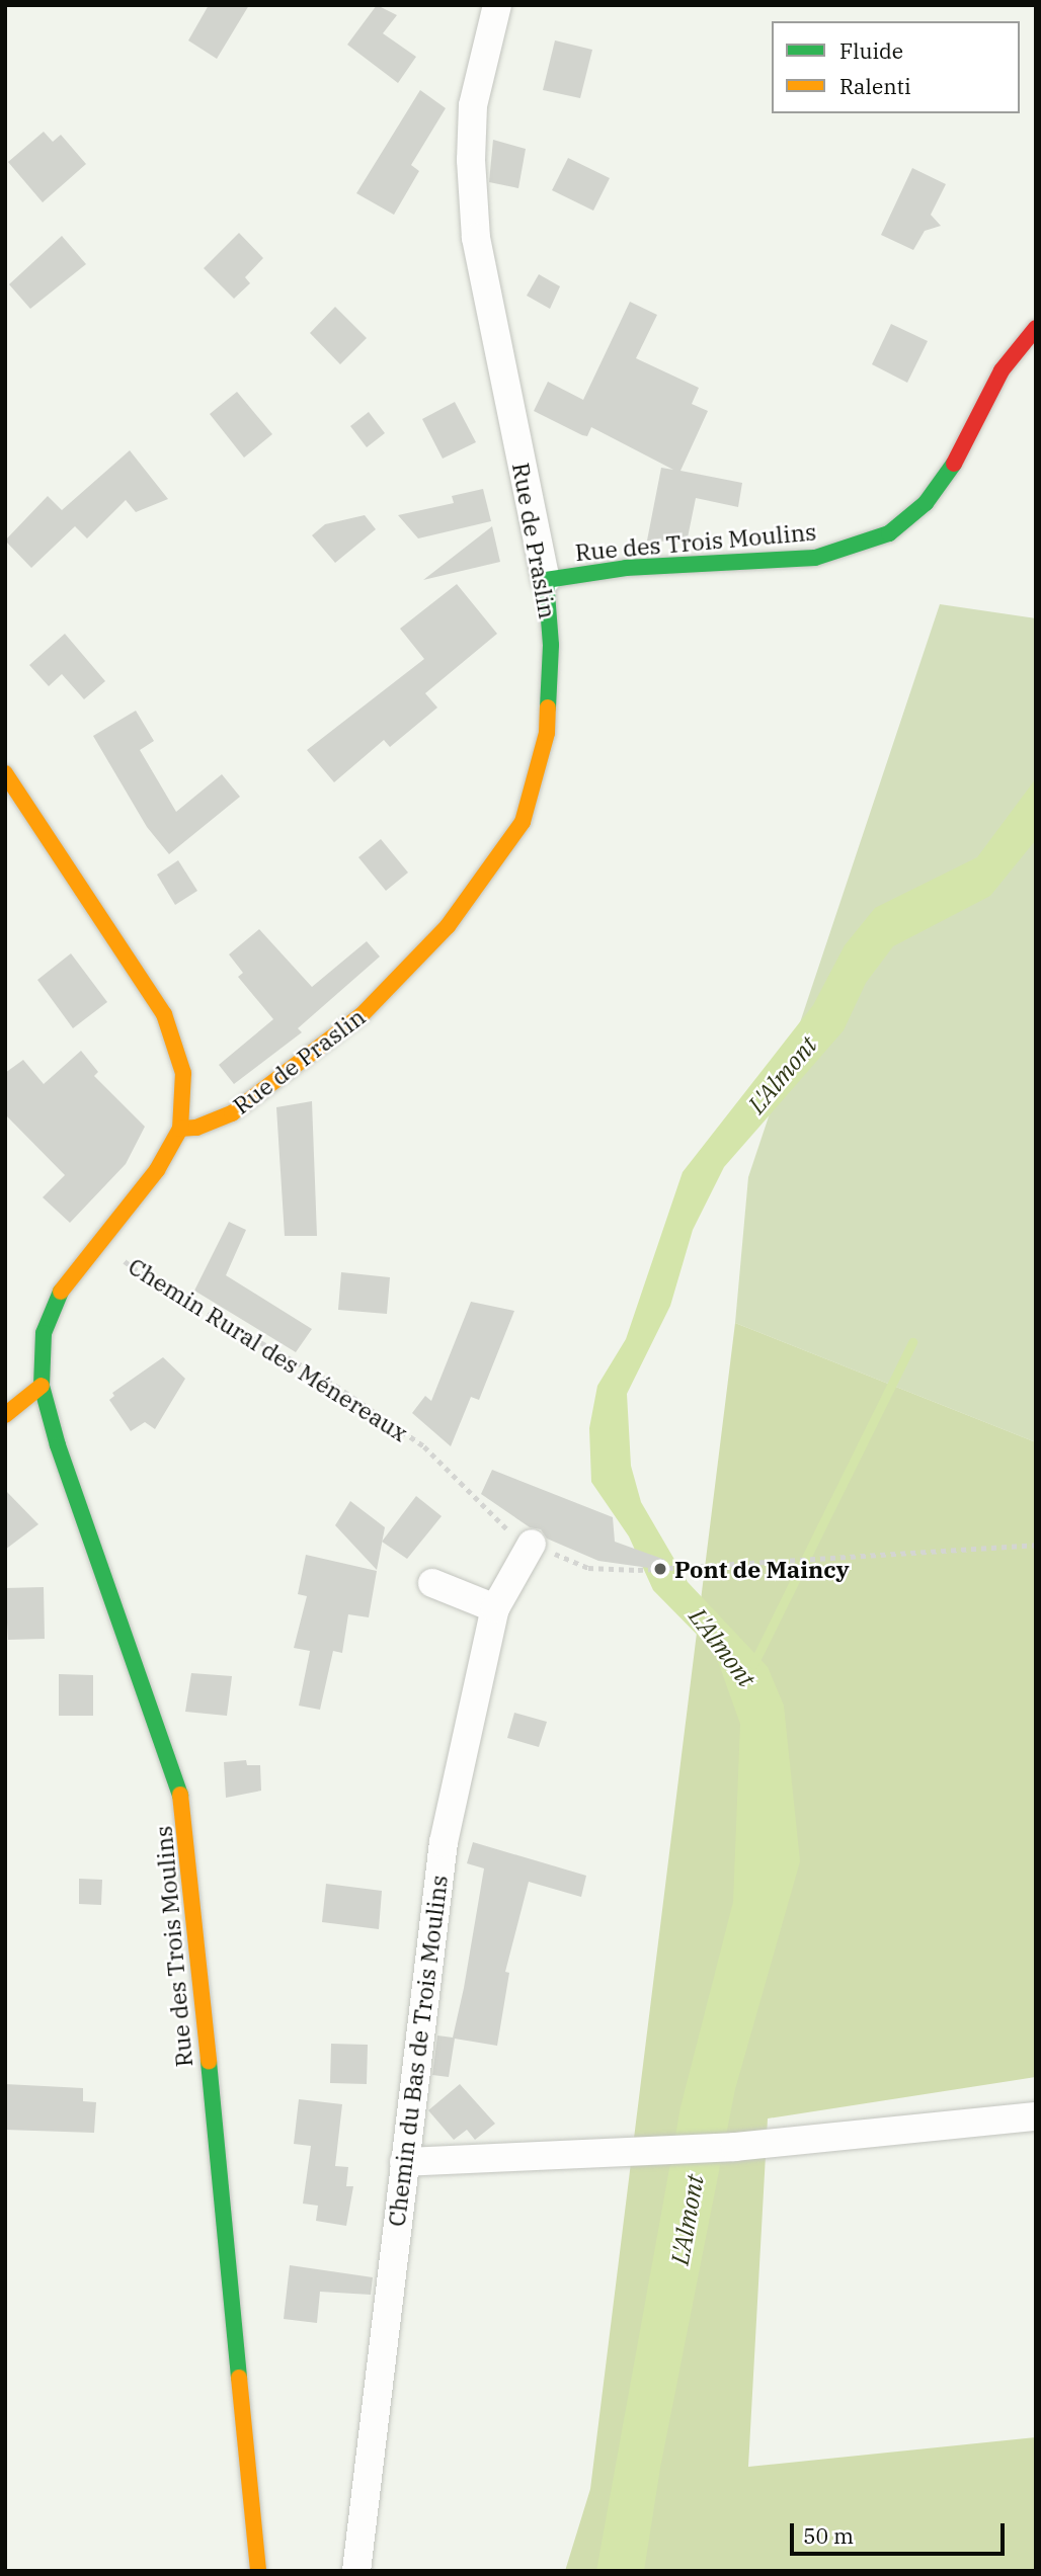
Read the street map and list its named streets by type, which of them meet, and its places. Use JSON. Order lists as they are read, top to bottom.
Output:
{
  "streets": {
    "street": ["Rue de Praslin", "Rue des Trois Moulins", "Chemin du Bas de Trois Moulins"],
    "path": ["Chemin Rural des Ménereaux"]
  },
  "crossings": [
    ["Rue de Praslin", "Rue des Trois Moulins"],
    ["Rue des Trois Moulins", "Chemin Rural des Ménereaux"],
    ["Chemin Rural des Ménereaux", "Chemin du Bas de Trois Moulins"]
  ],
  "water": ["L'Almont"],
  "places": ["Pont de Maincy"],
  "legend": ["Fluide", "Ralenti"],
  "scale_bar": "50 m"
}
